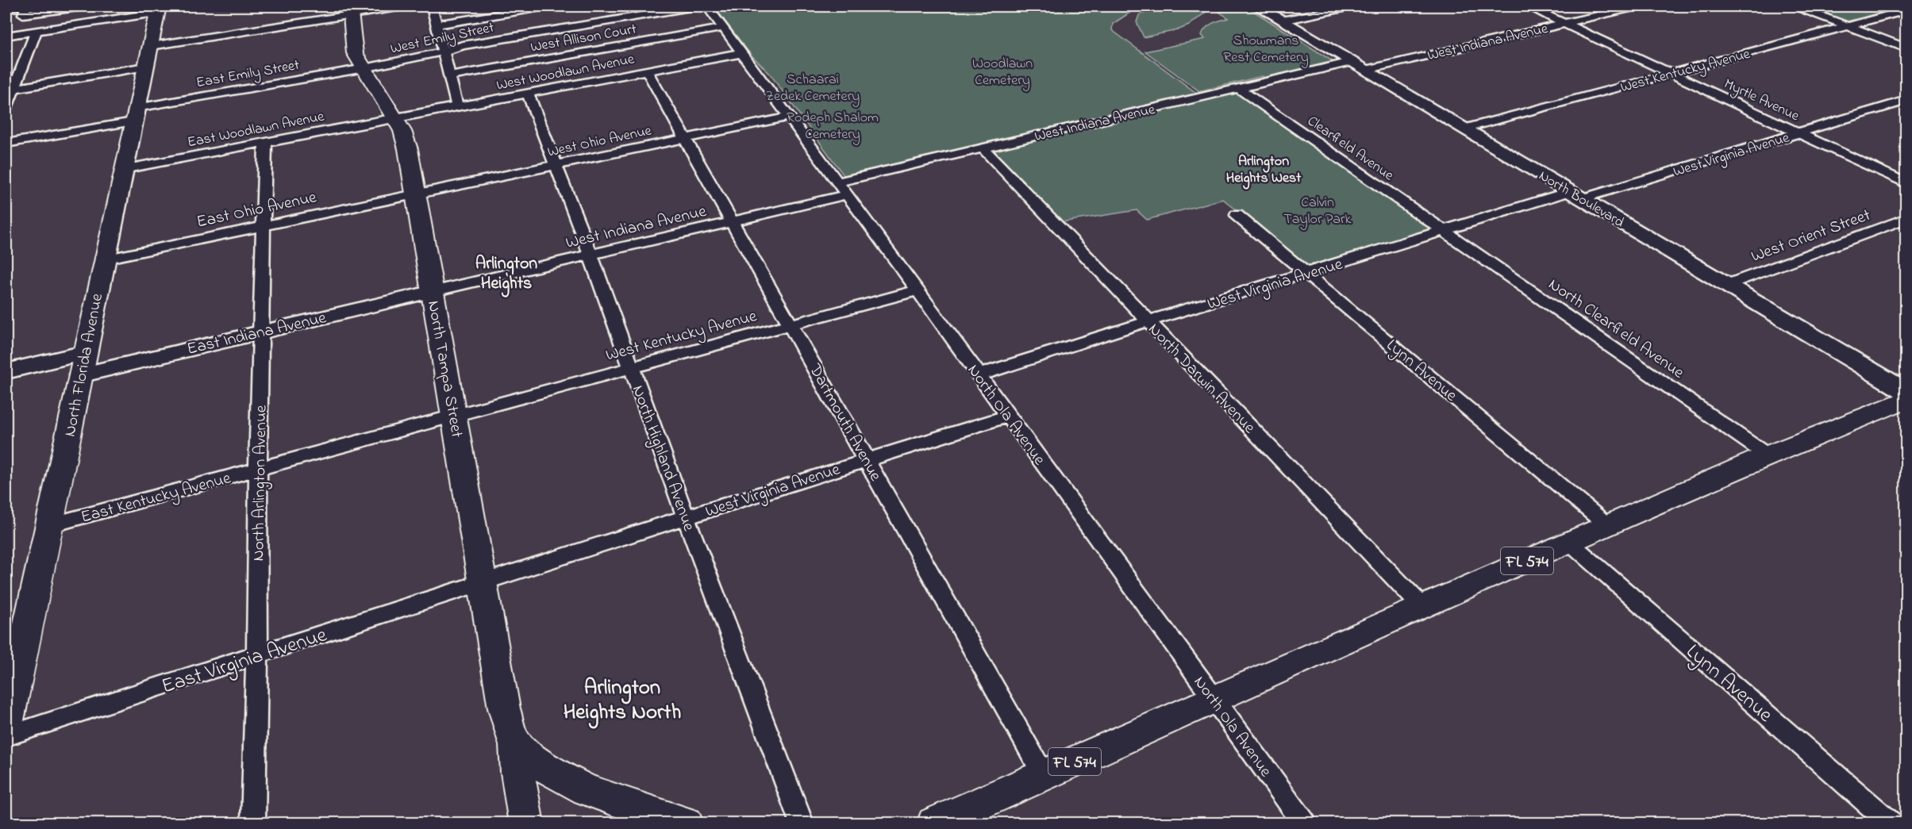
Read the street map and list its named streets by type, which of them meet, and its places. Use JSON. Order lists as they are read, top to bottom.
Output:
{
  "streets": {
    "main road": ["North Florida Avenue", "North Tampa Street", "FL 574"],
    "street": [
      "West Emily Street",
      "West Allison Court",
      "West Indiana Avenue",
      "West Kentucky Avenue",
      "West Woodlawn Avenue",
      "East Emily Street",
      "Myrtle Avenue",
      "East Woodlawn Avenue",
      "West Ohio Avenue",
      "Clearfield Avenue",
      "West Virginia Avenue",
      "North Boulevard",
      "East Ohio Avenue",
      "West Orient Street",
      "North Clearfield Avenue",
      "East Indiana Avenue",
      "Lynn Avenue",
      "North Darwin Avenue",
      "North Ola Avenue",
      "Dartmouth Avenue",
      "North Highland Avenue",
      "North Arlington Avenue",
      "East Kentucky Avenue",
      "East Virginia Avenue"
    ]
  },
  "crossings": [
    ["West Emily Street", "East Emily Street"],
    ["West Emily Street", "North Tampa Street"],
    ["West Allison Court", "North Ola Avenue"],
    ["West Indiana Avenue", "Myrtle Avenue"],
    ["West Indiana Avenue", "Clearfield Avenue"],
    ["West Indiana Avenue", "North Boulevard"],
    ["West Indiana Avenue", "East Indiana Avenue"],
    ["West Indiana Avenue", "North Tampa Street"],
    ["West Indiana Avenue", "North Darwin Avenue"],
    ["West Indiana Avenue", "North Ola Avenue"],
    ["West Indiana Avenue", "Dartmouth Avenue"],
    ["West Indiana Avenue", "North Highland Avenue"],
    ["West Kentucky Avenue", "Myrtle Avenue"],
    ["West Kentucky Avenue", "North Boulevard"],
    ["West Kentucky Avenue", "North Tampa Street"],
    ["West Kentucky Avenue", "North Ola Avenue"],
    ["West Kentucky Avenue", "Dartmouth Avenue"],
    ["West Kentucky Avenue", "North Highland Avenue"],
    ["West Kentucky Avenue", "East Kentucky Avenue"],
    ["West Woodlawn Avenue", "East Woodlawn Avenue"],
    ["West Woodlawn Avenue", "North Tampa Street"],
    ["West Woodlawn Avenue", "North Ola Avenue"],
    ["West Woodlawn Avenue", "Dartmouth Avenue"],
    ["West Woodlawn Avenue", "North Highland Avenue"],
    ["East Emily Street", "North Florida Avenue"],
    ["East Emily Street", "North Tampa Street"],
    ["Myrtle Avenue", "West Virginia Avenue"],
    ["East Woodlawn Avenue", "North Florida Avenue"],
    ["East Woodlawn Avenue", "North Tampa Street"],
    ["East Woodlawn Avenue", "North Arlington Avenue"],
    ["West Ohio Avenue", "East Ohio Avenue"],
    ["West Ohio Avenue", "North Tampa Street"],
    ["West Ohio Avenue", "North Ola Avenue"],
    ["West Ohio Avenue", "Dartmouth Avenue"],
    ["West Ohio Avenue", "North Highland Avenue"],
    ["Clearfield Avenue", "West Virginia Avenue"],
    ["Clearfield Avenue", "North Clearfield Avenue"],
    ["West Virginia Avenue", "North Boulevard"],
    ["West Virginia Avenue", "North Clearfield Avenue"],
    ["West Virginia Avenue", "North Tampa Street"],
    ["West Virginia Avenue", "Lynn Avenue"],
    ["West Virginia Avenue", "North Darwin Avenue"],
    ["West Virginia Avenue", "North Ola Avenue"],
    ["West Virginia Avenue", "Dartmouth Avenue"],
    ["West Virginia Avenue", "North Highland Avenue"],
    ["West Virginia Avenue", "East Virginia Avenue"],
    ["North Boulevard", "West Orient Street"],
    ["East Ohio Avenue", "North Florida Avenue"],
    ["East Ohio Avenue", "North Tampa Street"],
    ["East Ohio Avenue", "North Arlington Avenue"],
    ["North Clearfield Avenue", "FL 574"],
    ["East Indiana Avenue", "North Florida Avenue"],
    ["East Indiana Avenue", "North Tampa Street"],
    ["East Indiana Avenue", "North Arlington Avenue"],
    ["North Florida Avenue", "East Kentucky Avenue"],
    ["North Tampa Street", "East Kentucky Avenue"],
    ["North Tampa Street", "East Virginia Avenue"],
    ["Lynn Avenue", "FL 574"],
    ["North Darwin Avenue", "FL 574"],
    ["North Ola Avenue", "FL 574"],
    ["Dartmouth Avenue", "FL 574"],
    ["North Arlington Avenue", "East Kentucky Avenue"],
    ["North Arlington Avenue", "East Virginia Avenue"]
  ],
  "districts": ["Arlington Heights West", "Arlington Heights", "Arlington Heights North"],
  "parks": [
    "Showmans Rest Cemetery",
    "Woodlawn Cemetery",
    "Schaarai Zedek Cemetery",
    "Rodeph Shalom Cemetery",
    "Calvin Taylor Park"
  ]
}
